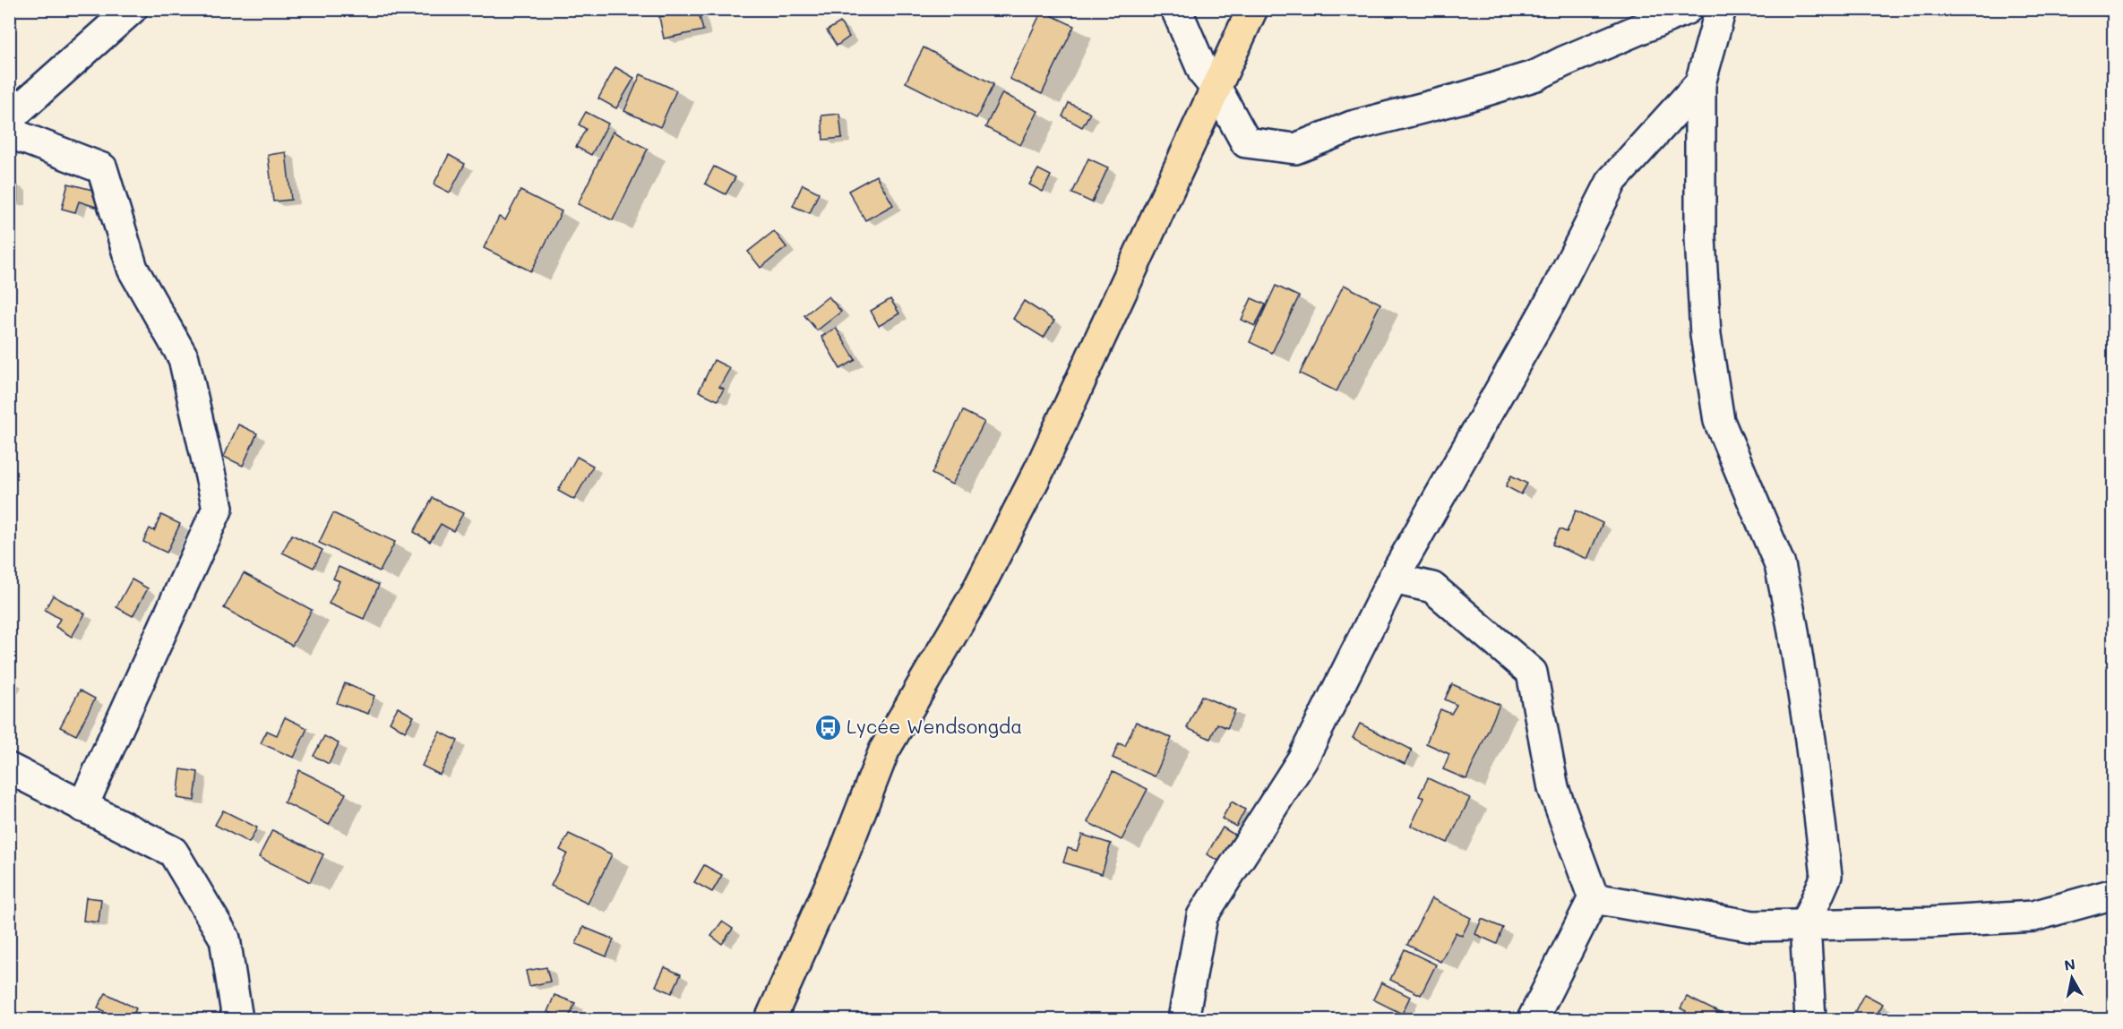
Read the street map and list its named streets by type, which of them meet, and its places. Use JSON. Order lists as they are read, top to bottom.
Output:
{
  "places": {
    "bus stop": ["Lycée Wendsongda"]
  },
  "north": "top"
}
